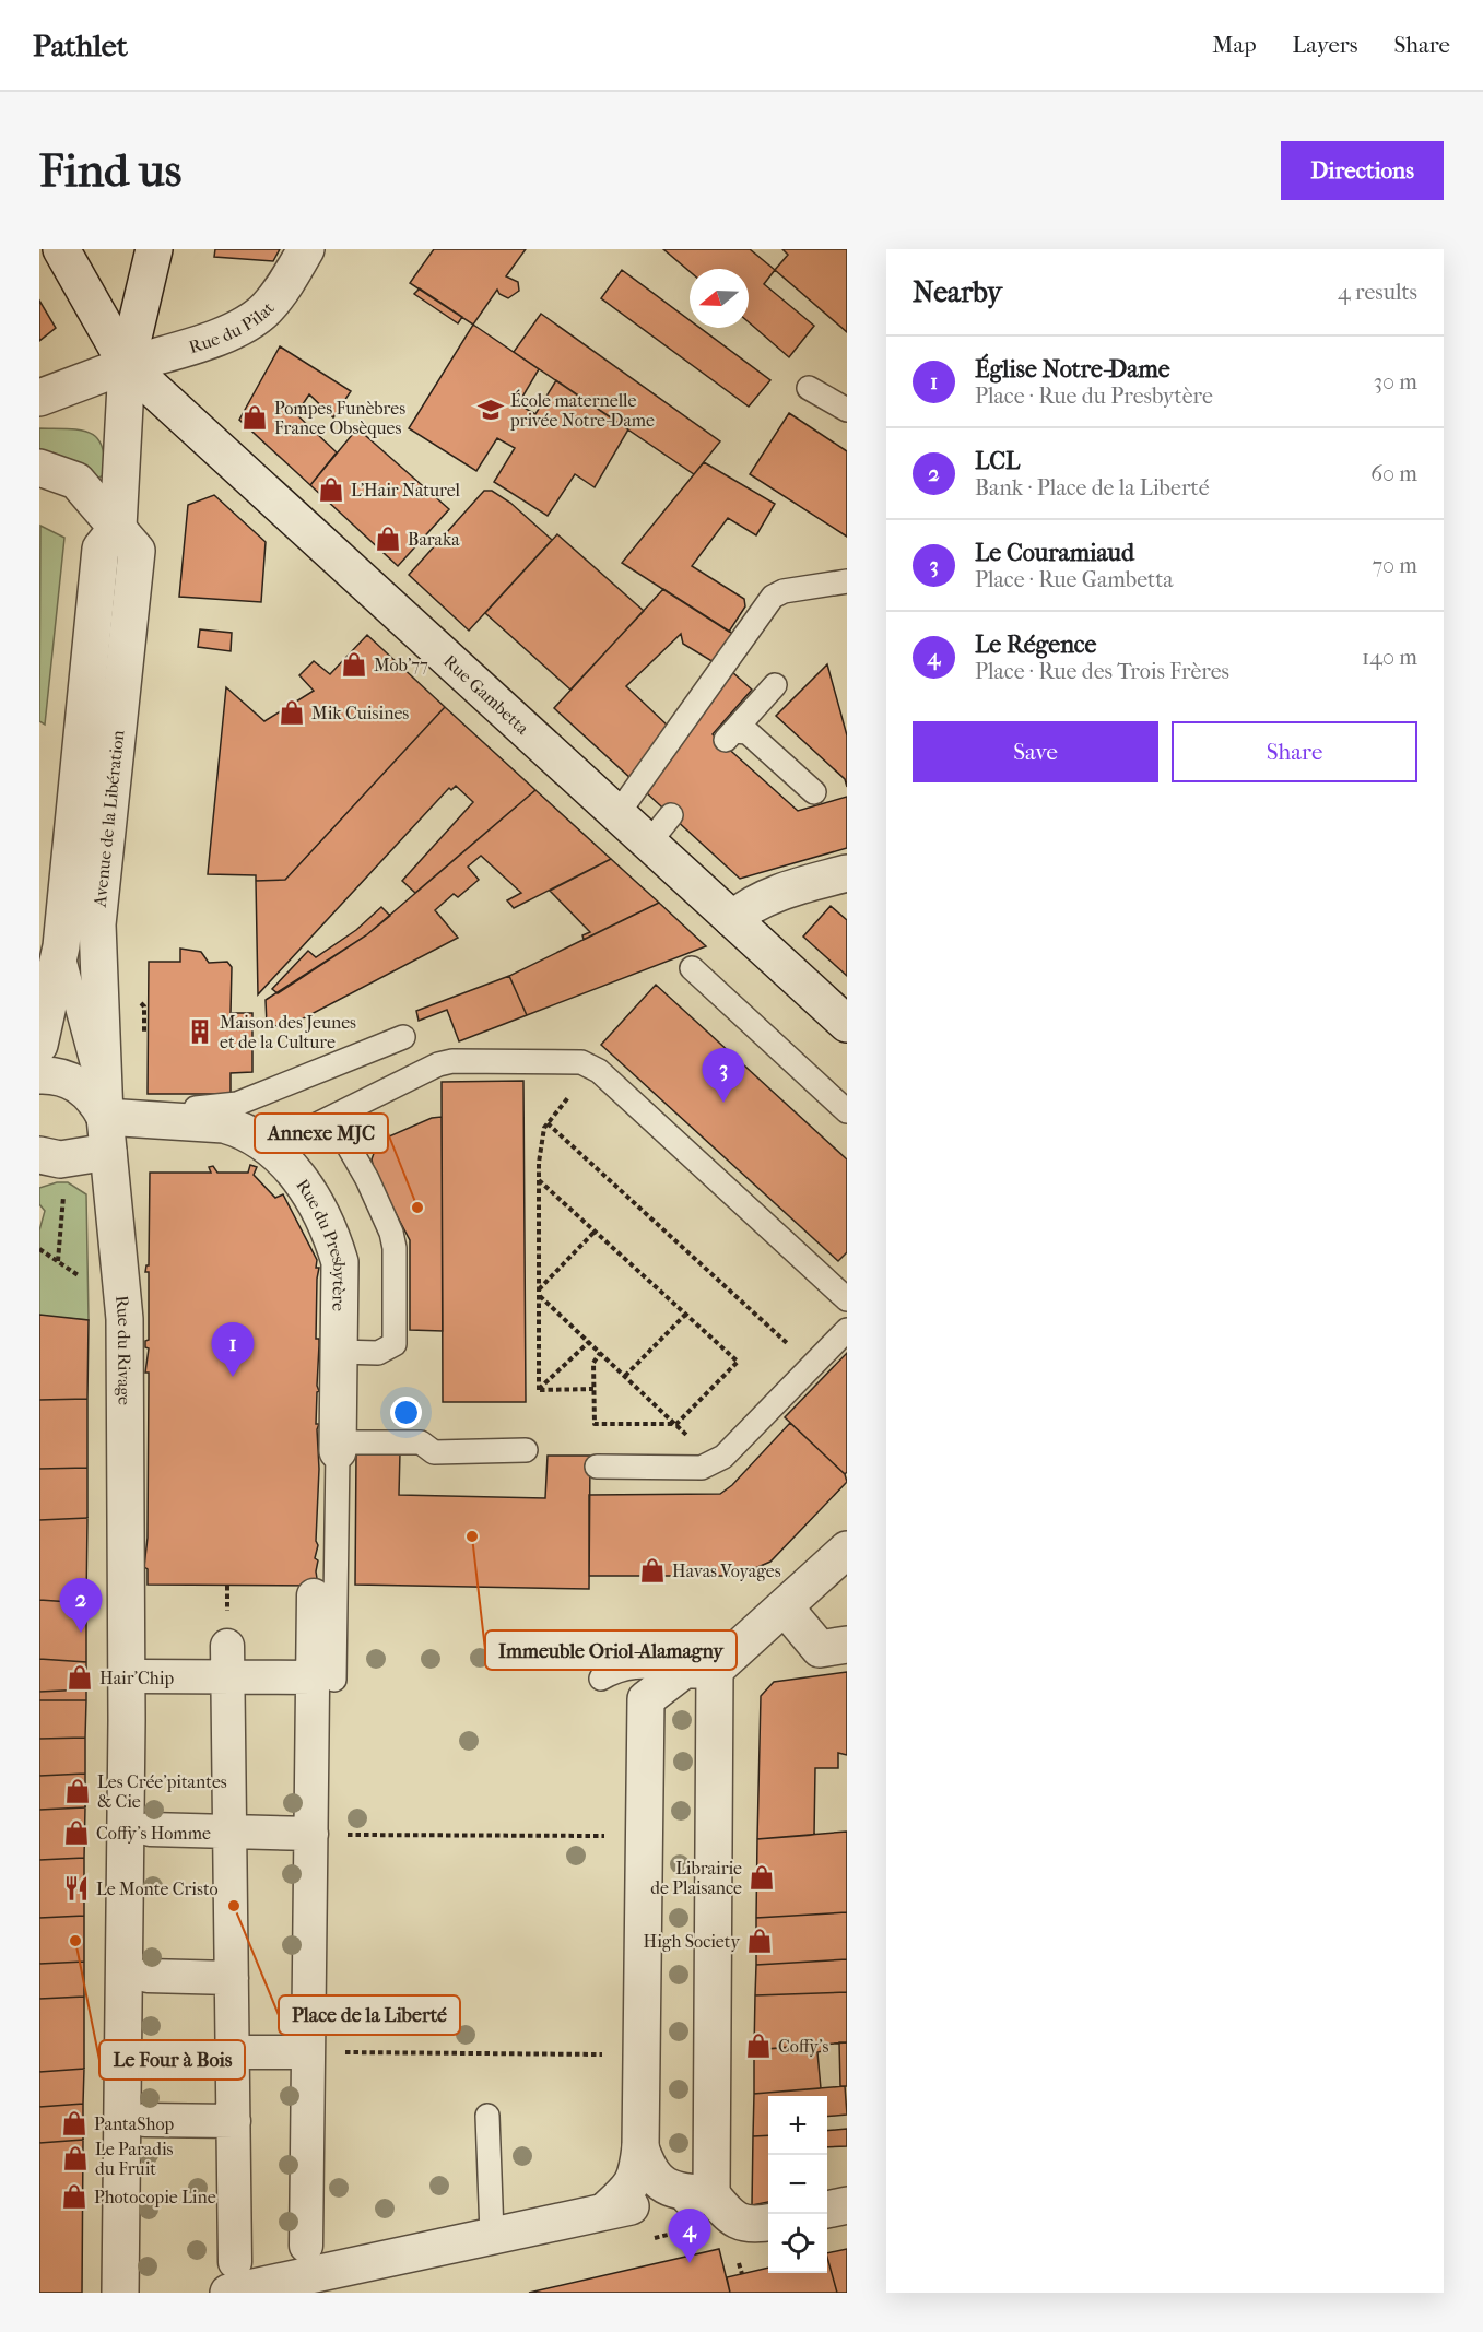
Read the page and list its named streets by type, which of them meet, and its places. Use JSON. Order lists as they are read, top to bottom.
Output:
{
  "streets": {
    "street": [
      "Rue du Pilat",
      "Rue Gambetta",
      "Avenue de la Libération",
      "Rue du Presbytère",
      "Rue du Rivage"
    ]
  },
  "crossings": [
    ["Rue du Pilat", "Rue Gambetta"],
    ["Avenue de la Libération", "Rue du Presbytère"],
    ["Avenue de la Libération", "Rue du Rivage"],
    ["Rue du Presbytère", "Rue du Rivage"]
  ],
  "places": {
    "school or university": ["École maternelle privée Notre-Dame"],
    "shop": [
      "Pompes Funèbres France Obsèques",
      "L'Hair Naturel",
      "Baraka",
      "Mob'77",
      "Mik Cuisines",
      "Havas Voyages",
      "Hair'Chip",
      "Les Crée'pitantes & Cie",
      "Coffy's Homme",
      "Librairie de Plaisance",
      "High Society",
      "Coffy's",
      "PantaShop",
      "Le Paradis du Fruit",
      "Photocopie Line"
    ],
    "building": ["Maison des Jeunes et de la Culture"],
    "other": [
      "Annexe MJC",
      "Immeuble Oriol-Alamagny",
      "Place de la Liberté",
      "Le Four à Bois"
    ],
    "restaurant": ["Le Monte Cristo"]
  },
  "north": "left",
  "page": {
    "header": "Pathlet",
    "nav": ["Map", "Layers", "Share"],
    "buttons": [
      "Directions",
      ["Save", "Share"]
    ],
    "title": "Find us",
    "heading": ["Nearby", "4 results"],
    "list": [
      {
        "mark": "1",
        "name": "Église Notre-Dame",
        "note": "Place · Rue du Presbytère",
        "value": "30 m"
      },
      {
        "mark": "2",
        "name": "LCL",
        "note": "Bank · Place de la Liberté",
        "value": "60 m"
      },
      {
        "mark": "3",
        "name": "Le Couramiaud",
        "note": "Place · Rue Gambetta",
        "value": "70 m"
      },
      {
        "mark": "4",
        "name": "Le Régence",
        "note": "Place · Rue des Trois Frères",
        "value": "140 m"
      }
    ],
    "pins": [
      "3",
      "1",
      "2",
      "4"
    ],
    "map_buttons": ["+", "−"]
  }
}
